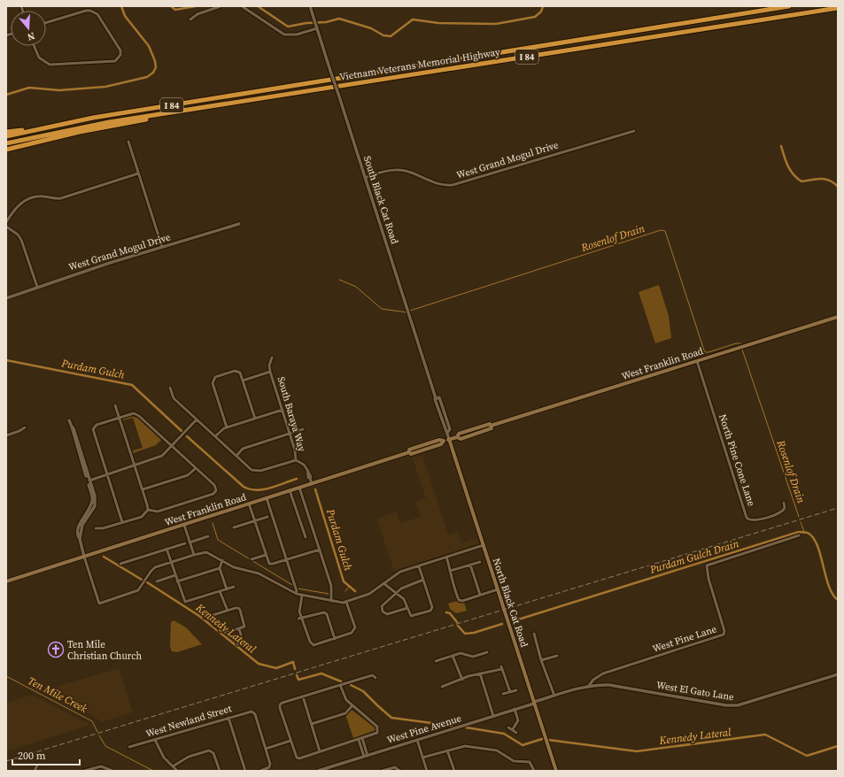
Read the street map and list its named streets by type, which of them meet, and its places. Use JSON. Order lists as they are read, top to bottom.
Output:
{
  "streets": {
    "highway": ["I 84", "Vietnam Veterans Memorial Highway"],
    "main road": ["West Franklin Road", "North Black Cat Road"],
    "street": [
      "West Grand Mogul Drive",
      "South Black Cat Road",
      "South Baraya Way",
      "North Pine Cone Lane",
      "West Pine Lane",
      "West El Gato Lane",
      "West Newland Street",
      "West Pine Avenue"
    ]
  },
  "crossings": [
    ["West Grand Mogul Drive", "South Black Cat Road"],
    ["South Black Cat Road", "West Franklin Road"],
    ["South Black Cat Road", "North Black Cat Road"],
    ["West Franklin Road", "South Baraya Way"],
    ["West Franklin Road", "North Pine Cone Lane"],
    ["West Franklin Road", "North Black Cat Road"],
    ["North Black Cat Road", "West Pine Lane"],
    ["North Black Cat Road", "West Pine Avenue"],
    ["West Pine Lane", "West El Gato Lane"],
    ["West Pine Lane", "West Pine Avenue"]
  ],
  "water": [
    "Rosenlof Drain",
    "Purdam Gulch",
    "Purdam Gulch Drain",
    "Kennedy Lateral",
    "Ten Mile Creek"
  ],
  "places": {
    "church": ["Ten Mile Christian Church"]
  },
  "scale_bar": "200 m",
  "north": "bottom"
}
